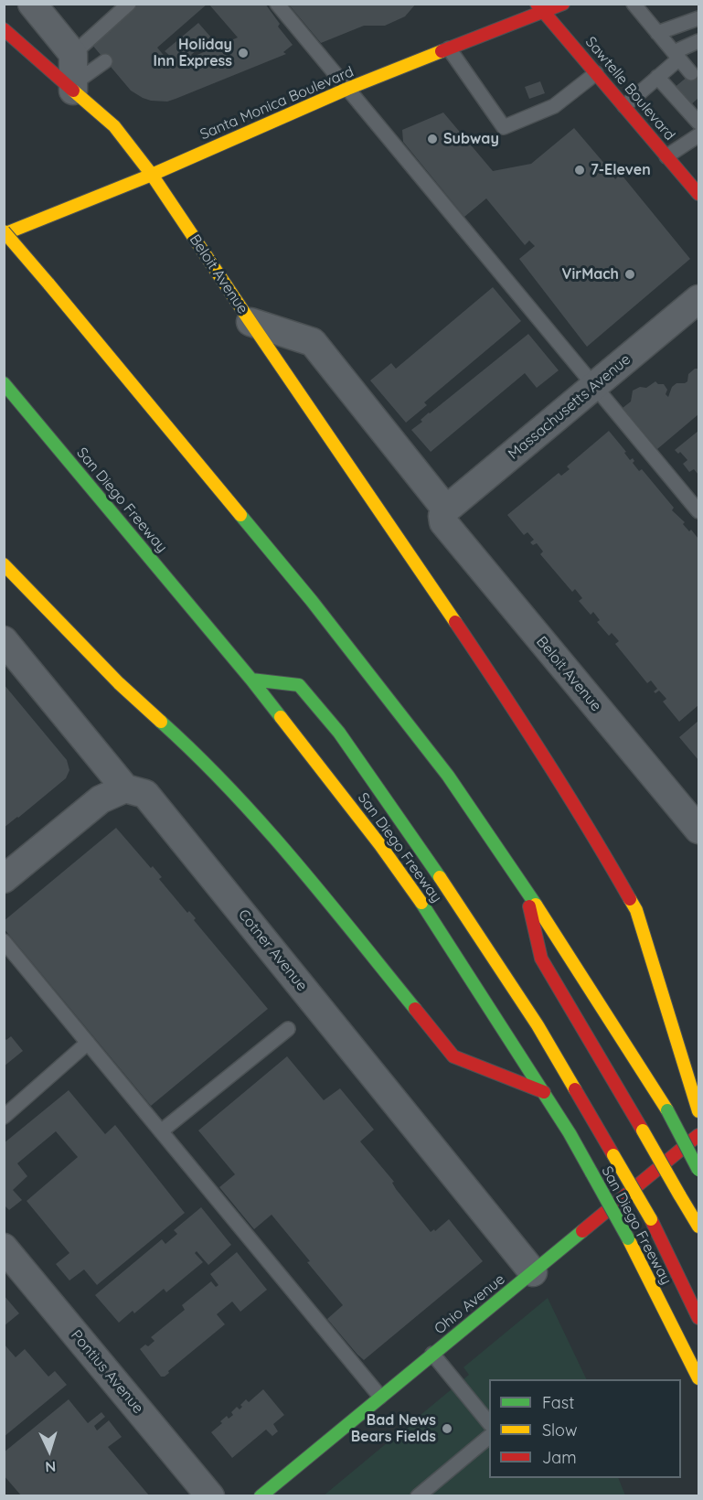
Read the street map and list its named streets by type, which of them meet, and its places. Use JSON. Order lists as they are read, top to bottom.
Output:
{
  "streets": {
    "main road": [
      "Sawtelle Boulevard",
      "Santa Monica Boulevard",
      "Beloit Avenue",
      "San Diego Freeway",
      "Ohio Avenue"
    ],
    "street": ["Massachusetts Avenue", "Cotner Avenue", "Pontius Avenue"]
  },
  "crossings": [
    ["Sawtelle Boulevard", "Santa Monica Boulevard"],
    ["Santa Monica Boulevard", "Beloit Avenue"],
    ["Beloit Avenue", "Massachusetts Avenue"],
    ["Cotner Avenue", "Ohio Avenue"]
  ],
  "places": [
    "Holiday Inn Express",
    "Subway",
    "7-Eleven",
    "VirMach",
    "Bad News Bears Fields"
  ],
  "legend": ["Fast", "Slow", "Jam"],
  "north": "bottom"
}
